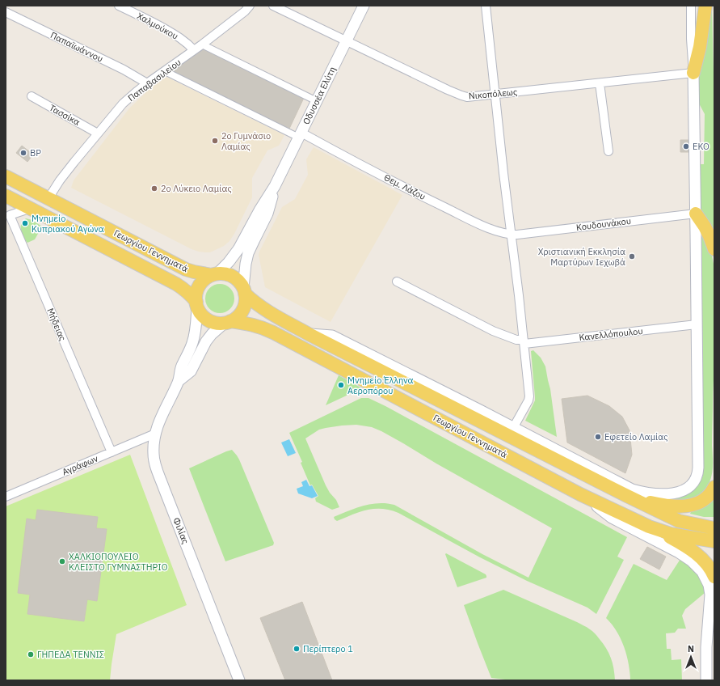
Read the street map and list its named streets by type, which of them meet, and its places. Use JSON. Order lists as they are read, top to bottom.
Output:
{
  "streets": {
    "main road": ["Γεωργίου Γεννηματά"],
    "street": [
      "Χαλμούκου",
      "Παπαϊωάννου",
      "Παπαβασιλείου",
      "Νικοπόλεως",
      "Οδυσσέα Ελύτη",
      "Τασσίκα",
      "Θεμ. Λάζου",
      "Κουδουνάκου",
      "Μήδειας",
      "Κανελλόπουλου",
      "Αγράφων",
      "Φιλίας"
    ]
  },
  "crossings": [
    ["Χαλμούκου", "Παπαβασιλείου"],
    ["Παπαϊωάννου", "Παπαβασιλείου"],
    ["Παπαβασιλείου", "Τασσίκα"],
    ["Παπαβασιλείου", "Γεωργίου Γεννηματά"],
    ["Νικοπόλεως", "Οδυσσέα Ελύτη"],
    ["Οδυσσέα Ελύτη", "Θεμ. Λάζου"],
    ["Οδυσσέα Ελύτη", "Γεωργίου Γεννηματά"],
    ["Οδυσσέα Ελύτη", "Φιλίας"],
    ["Θεμ. Λάζου", "Κουδουνάκου"],
    ["Γεωργίου Γεννηματά", "Μήδειας"],
    ["Γεωργίου Γεννηματά", "Φιλίας"],
    ["Μήδειας", "Αγράφων"],
    ["Αγράφων", "Φιλίας"]
  ],
  "places": [
    "2ο Γυμνάσιο Λαμίας",
    "EKO",
    "BP",
    "2ο Λύκειο Λαμίας",
    "Μνημείο Κυπριακού Αγώνα",
    "Χριστιανική Εκκλησία Μαρτύρων Ιεχωβά",
    "Μνημείο Έλληνα Αεροπόρου",
    "Εφετείο Λαμίας",
    "ΧΑΛΚΙΟΠΟΥΛΕΙΟ ΚΛΕΙΣΤΟ ΓΥΜΝΑΣΤΗΡΙΟ",
    "Περίπτερο 1",
    "ΓΗΠΕΔΑ ΤΕΝΝΙΣ"
  ],
  "north": "top"
}
